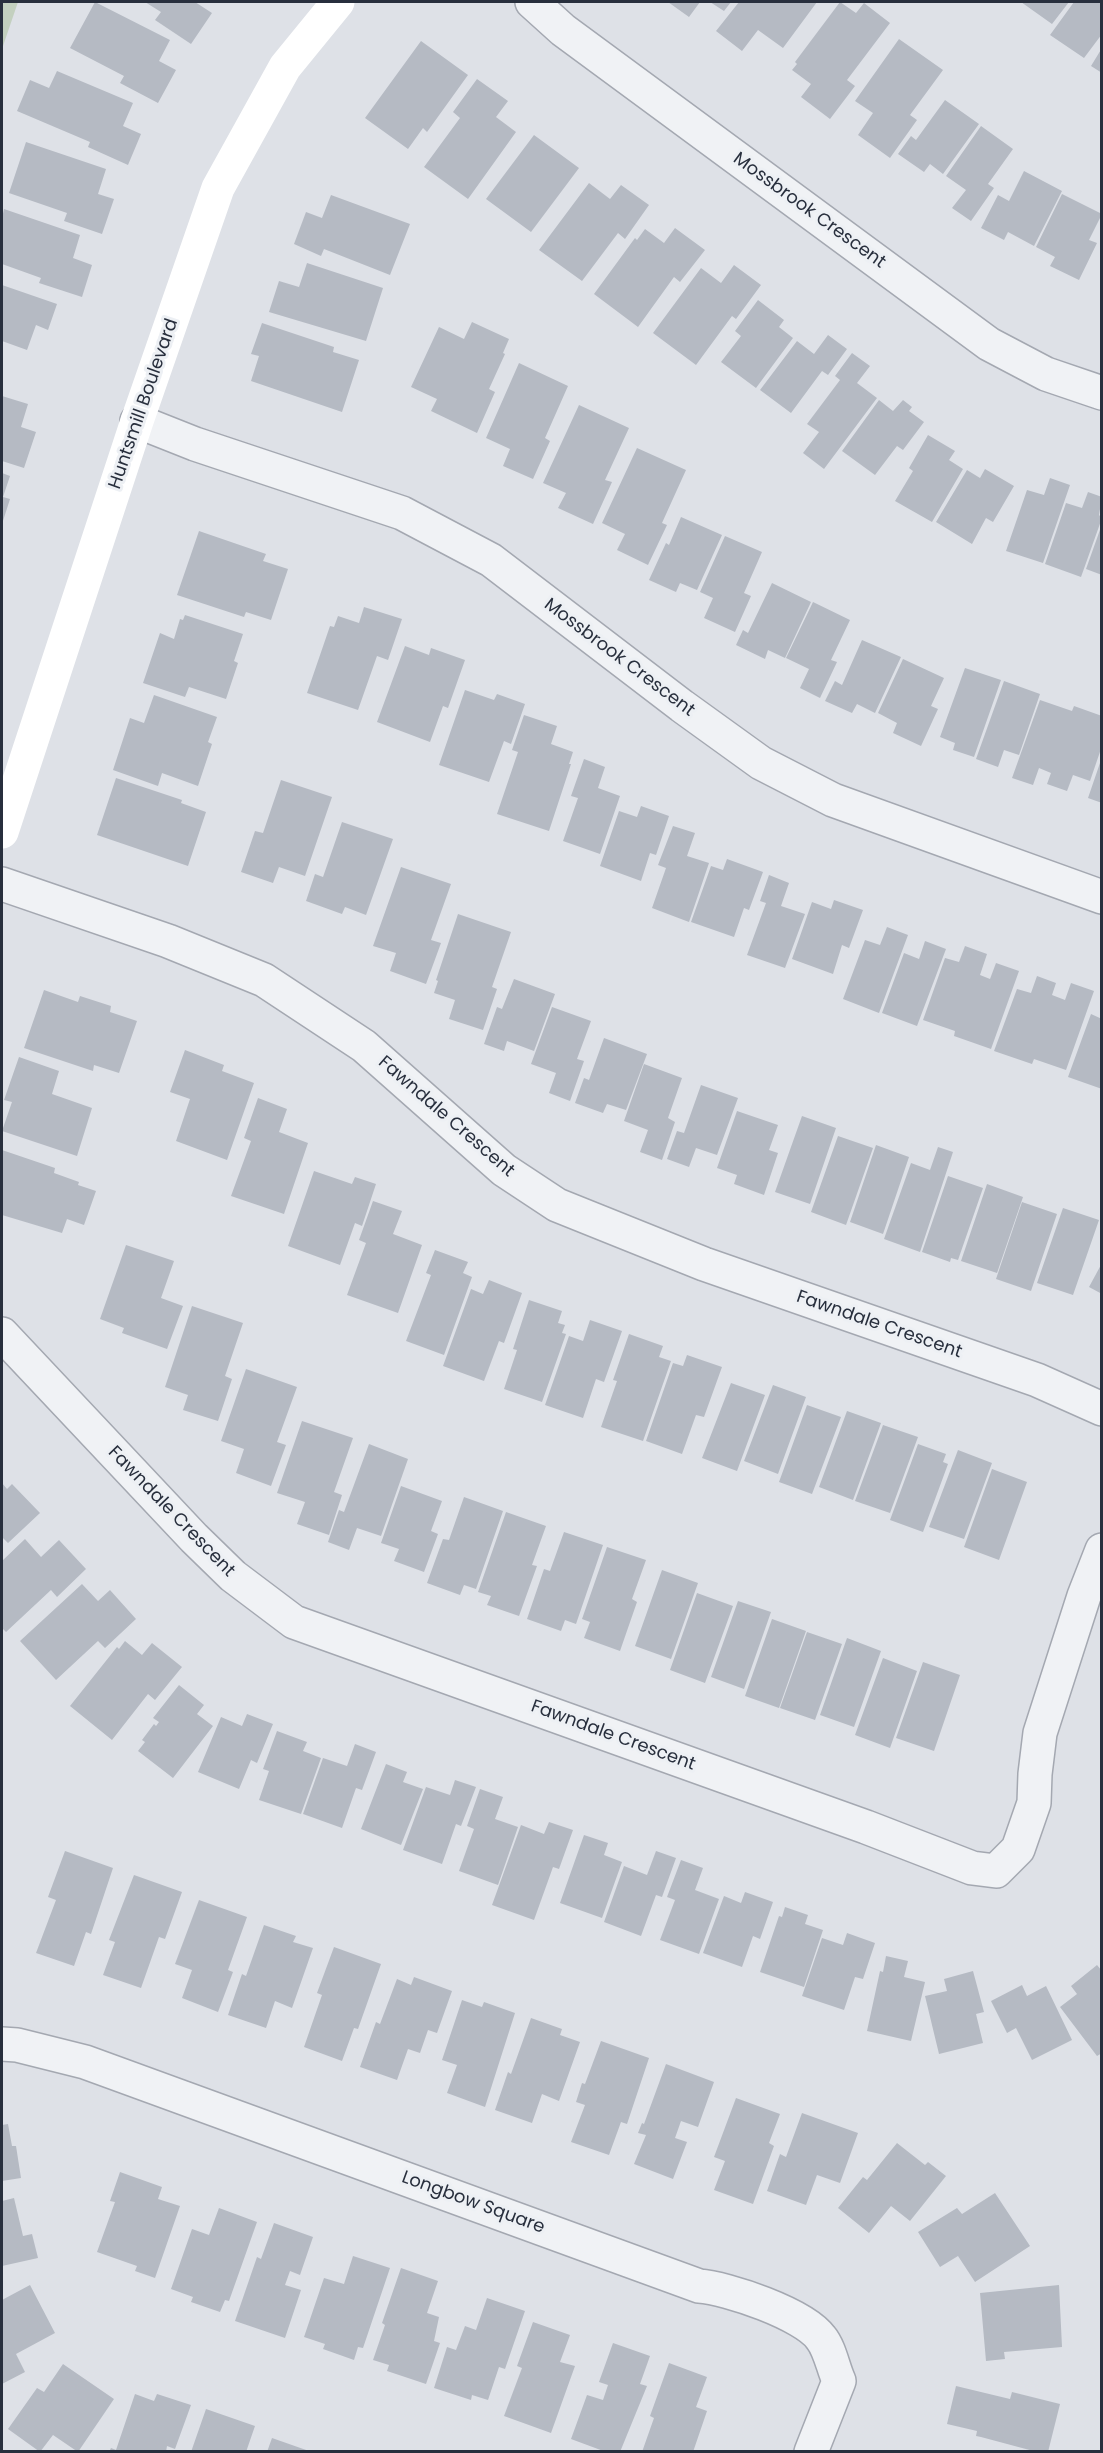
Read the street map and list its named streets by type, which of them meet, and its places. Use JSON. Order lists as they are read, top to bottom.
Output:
{
  "streets": {
    "street": [
      "Mossbrook Crescent",
      "Huntsmill Boulevard",
      "Fawndale Crescent",
      "Longbow Square"
    ]
  },
  "crossings": [
    ["Mossbrook Crescent", "Huntsmill Boulevard"]
  ]
}
